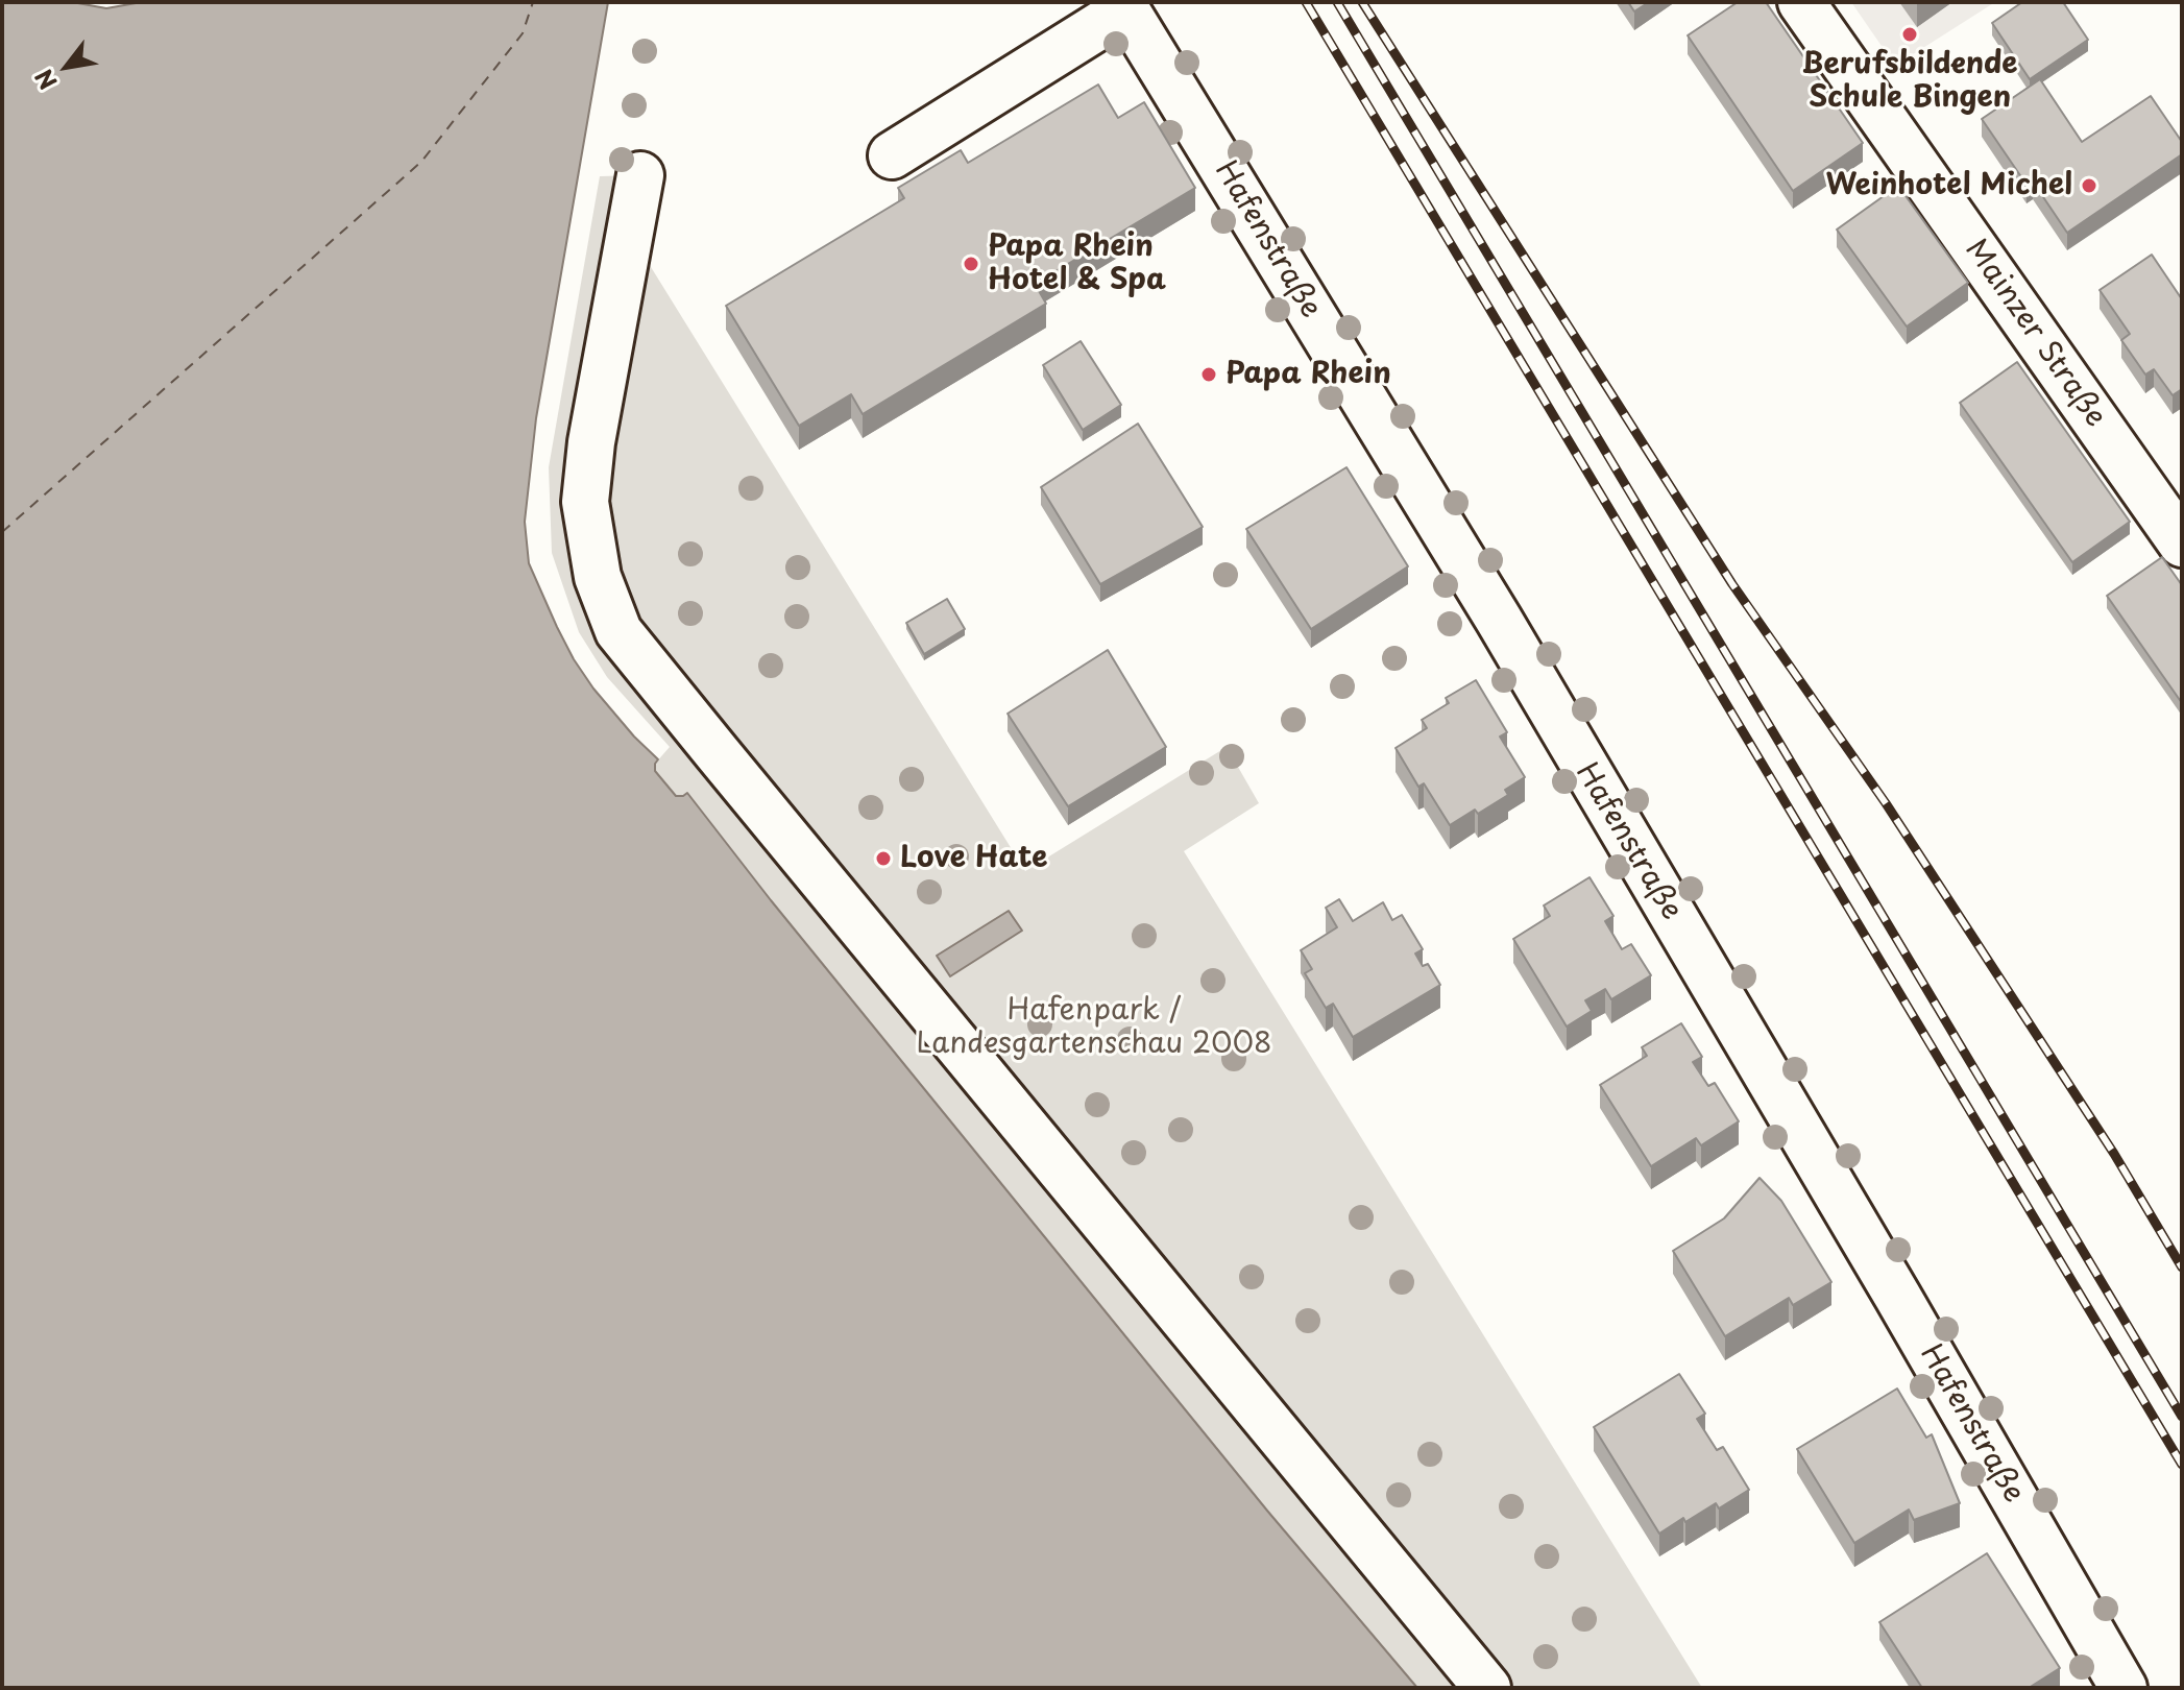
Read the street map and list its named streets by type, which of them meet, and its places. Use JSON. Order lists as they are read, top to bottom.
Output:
{
  "streets": {
    "street": ["Hafenstraße", "Mainzer Straße"]
  },
  "parks": ["Hafenpark / Landesgartenschau 2008"],
  "places": [
    "Berufsbildende Schule Bingen",
    "Weinhotel Michel",
    "Papa Rhein Hotel & Spa",
    "Papa Rhein",
    "Love Hate"
  ],
  "north": "bottom left"
}
